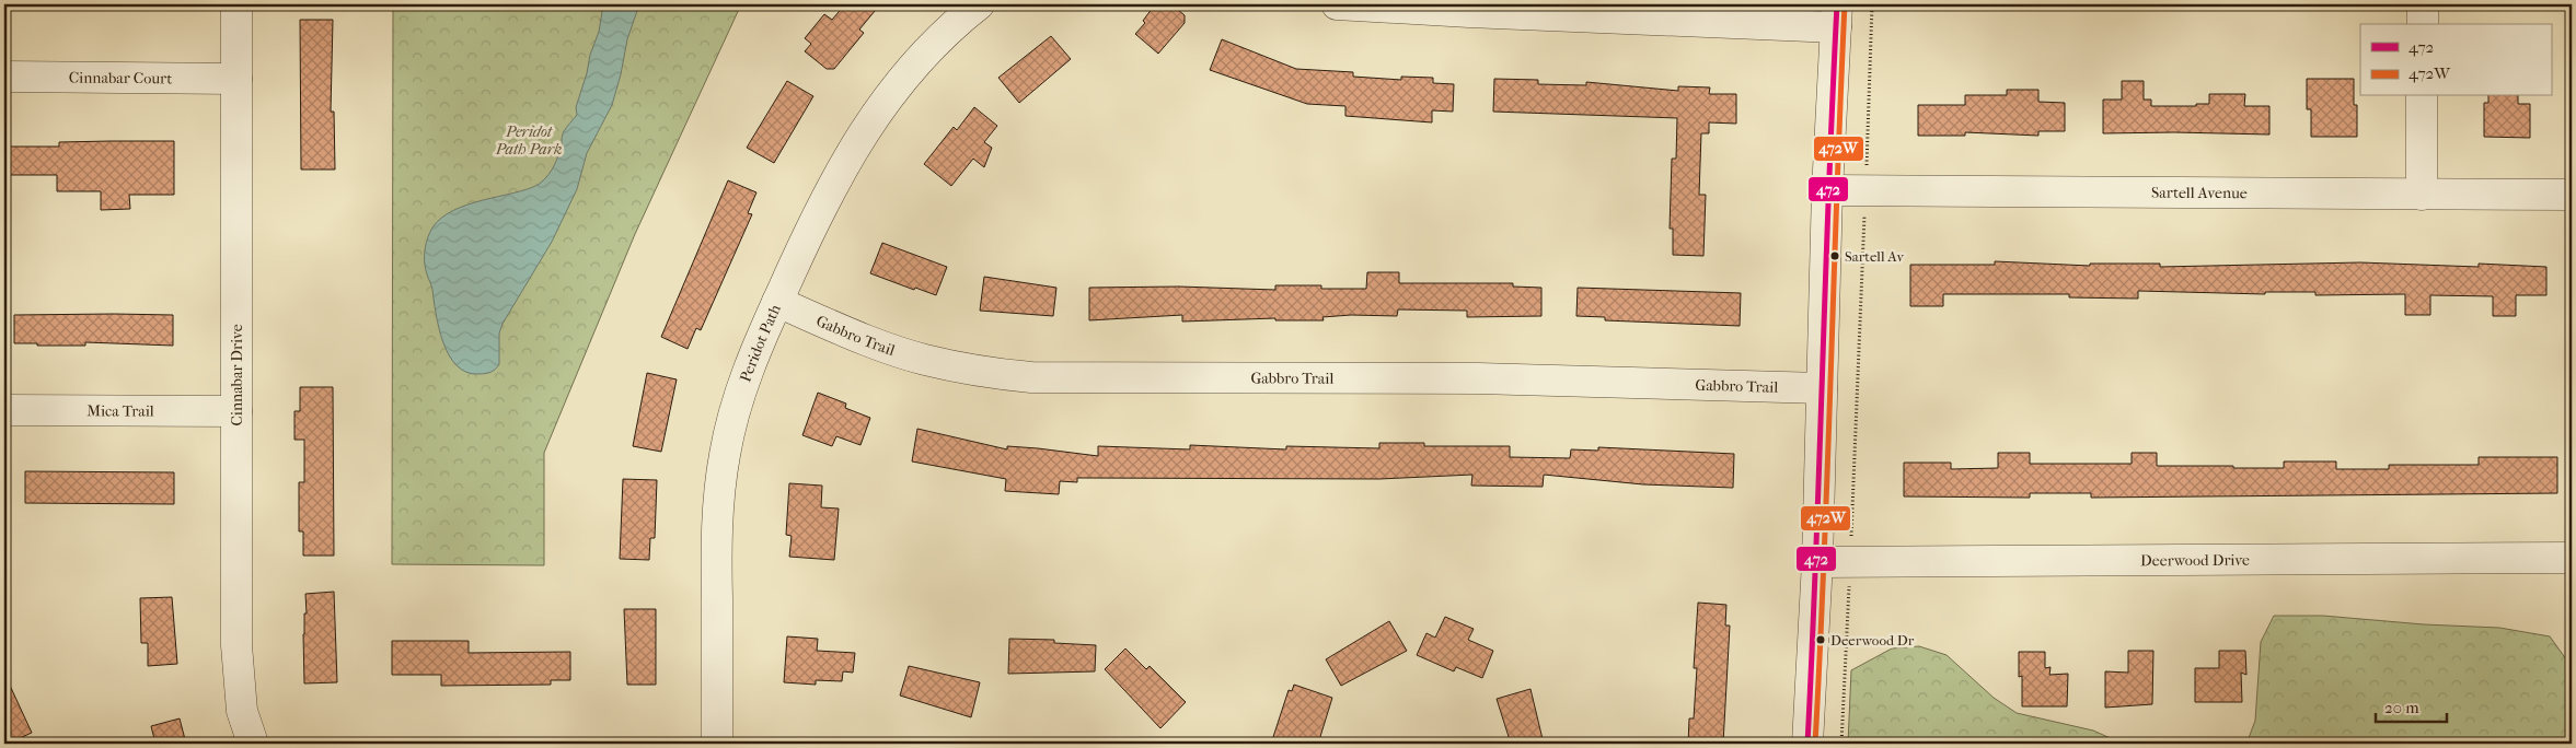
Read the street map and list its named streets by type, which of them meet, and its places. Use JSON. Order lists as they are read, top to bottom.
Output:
{
  "streets": {
    "street": [
      "Cinnabar Court",
      "Sartell Avenue",
      "Gabbro Trail",
      "Peridot Path",
      "Cinnabar Drive",
      "Mica Trail",
      "Deerwood Drive"
    ]
  },
  "crossings": [
    ["Cinnabar Court", "Cinnabar Drive"],
    ["Gabbro Trail", "Peridot Path"],
    ["Cinnabar Drive", "Mica Trail"]
  ],
  "parks": ["Peridot Path Park"],
  "places": ["Sartell Av", "Deerwood Dr"],
  "lines": ["transit line 472", "transit line 472W"],
  "legend": ["472", "472W"],
  "scale_bar": "20 m"
}
